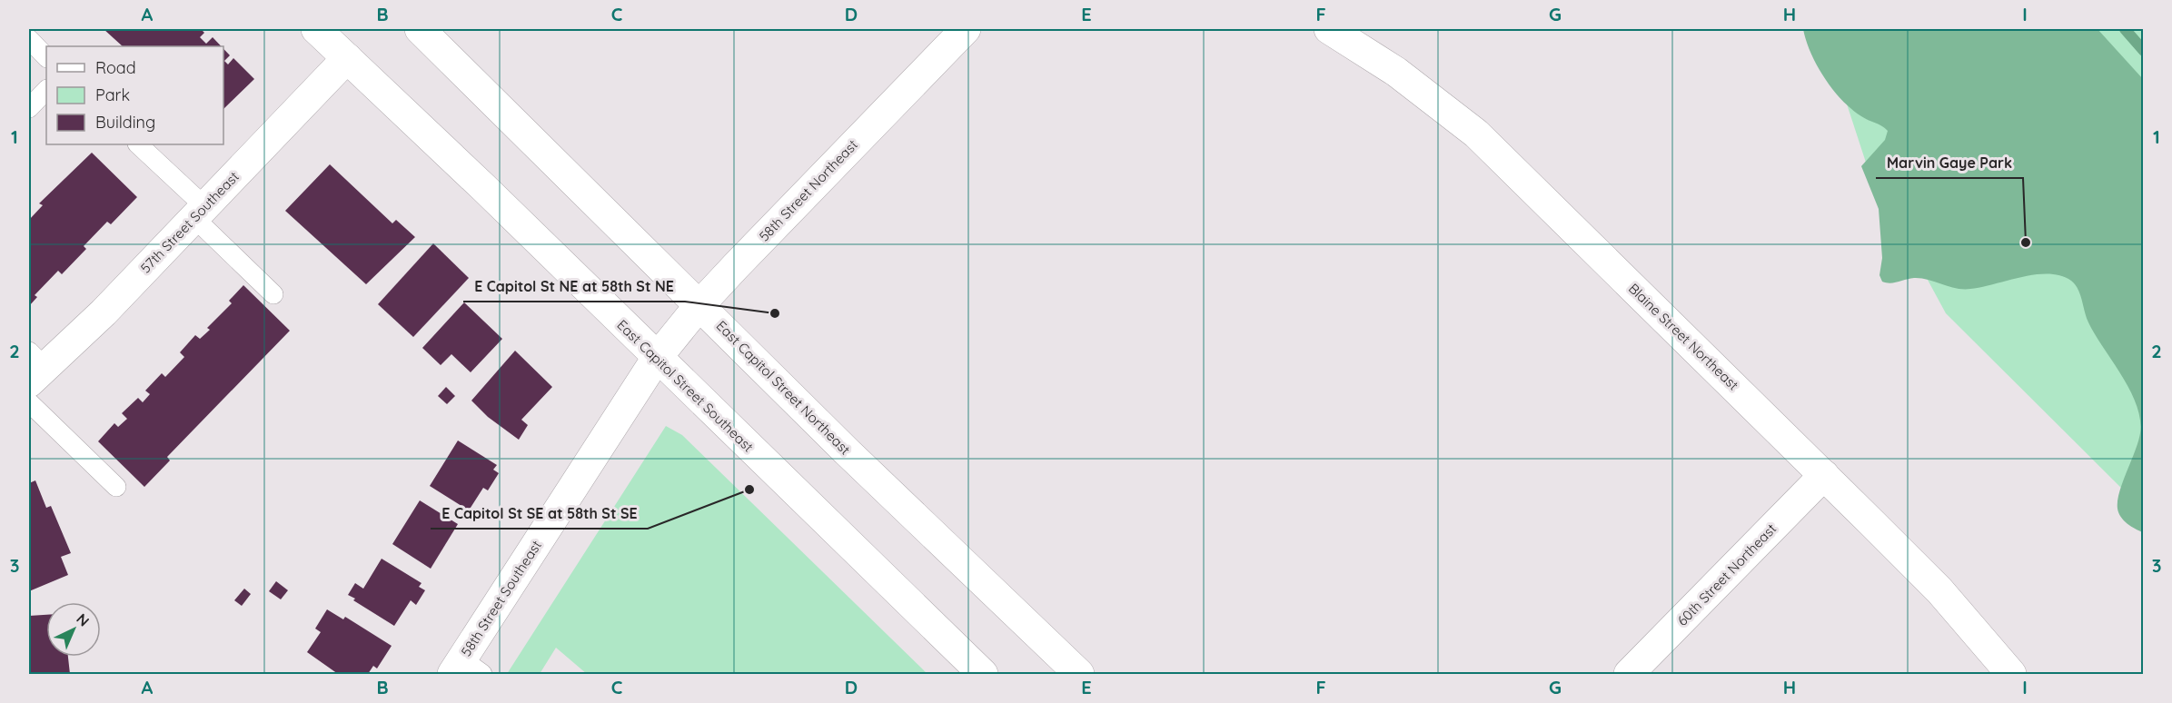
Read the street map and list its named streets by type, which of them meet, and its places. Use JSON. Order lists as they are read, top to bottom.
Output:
{
  "streets": {
    "street": [
      "58th Street Northeast",
      "57th Street Southeast",
      "Blaine Street Northeast",
      "East Capitol Street Southeast",
      "East Capitol Street Northeast",
      "60th Street Northeast",
      "58th Street Southeast"
    ]
  },
  "crossings": [
    ["58th Street Northeast", "East Capitol Street Southeast"],
    ["58th Street Northeast", "East Capitol Street Northeast"],
    ["58th Street Northeast", "58th Street Southeast"],
    ["57th Street Southeast", "East Capitol Street Southeast"],
    ["Blaine Street Northeast", "60th Street Northeast"],
    ["East Capitol Street Southeast", "58th Street Southeast"]
  ],
  "places": ["Marvin Gaye Park", "E Capitol St NE at 58th St NE", "E Capitol St SE at 58th St SE"],
  "legend": ["Road", "Park", "Building"],
  "north": "top right",
  "grid": {
    "columns": [
      "A",
      "B",
      "C",
      "D",
      "E",
      "F",
      "G",
      "H",
      "I"
    ],
    "rows": ["1", "2", "3"]
  }
}
